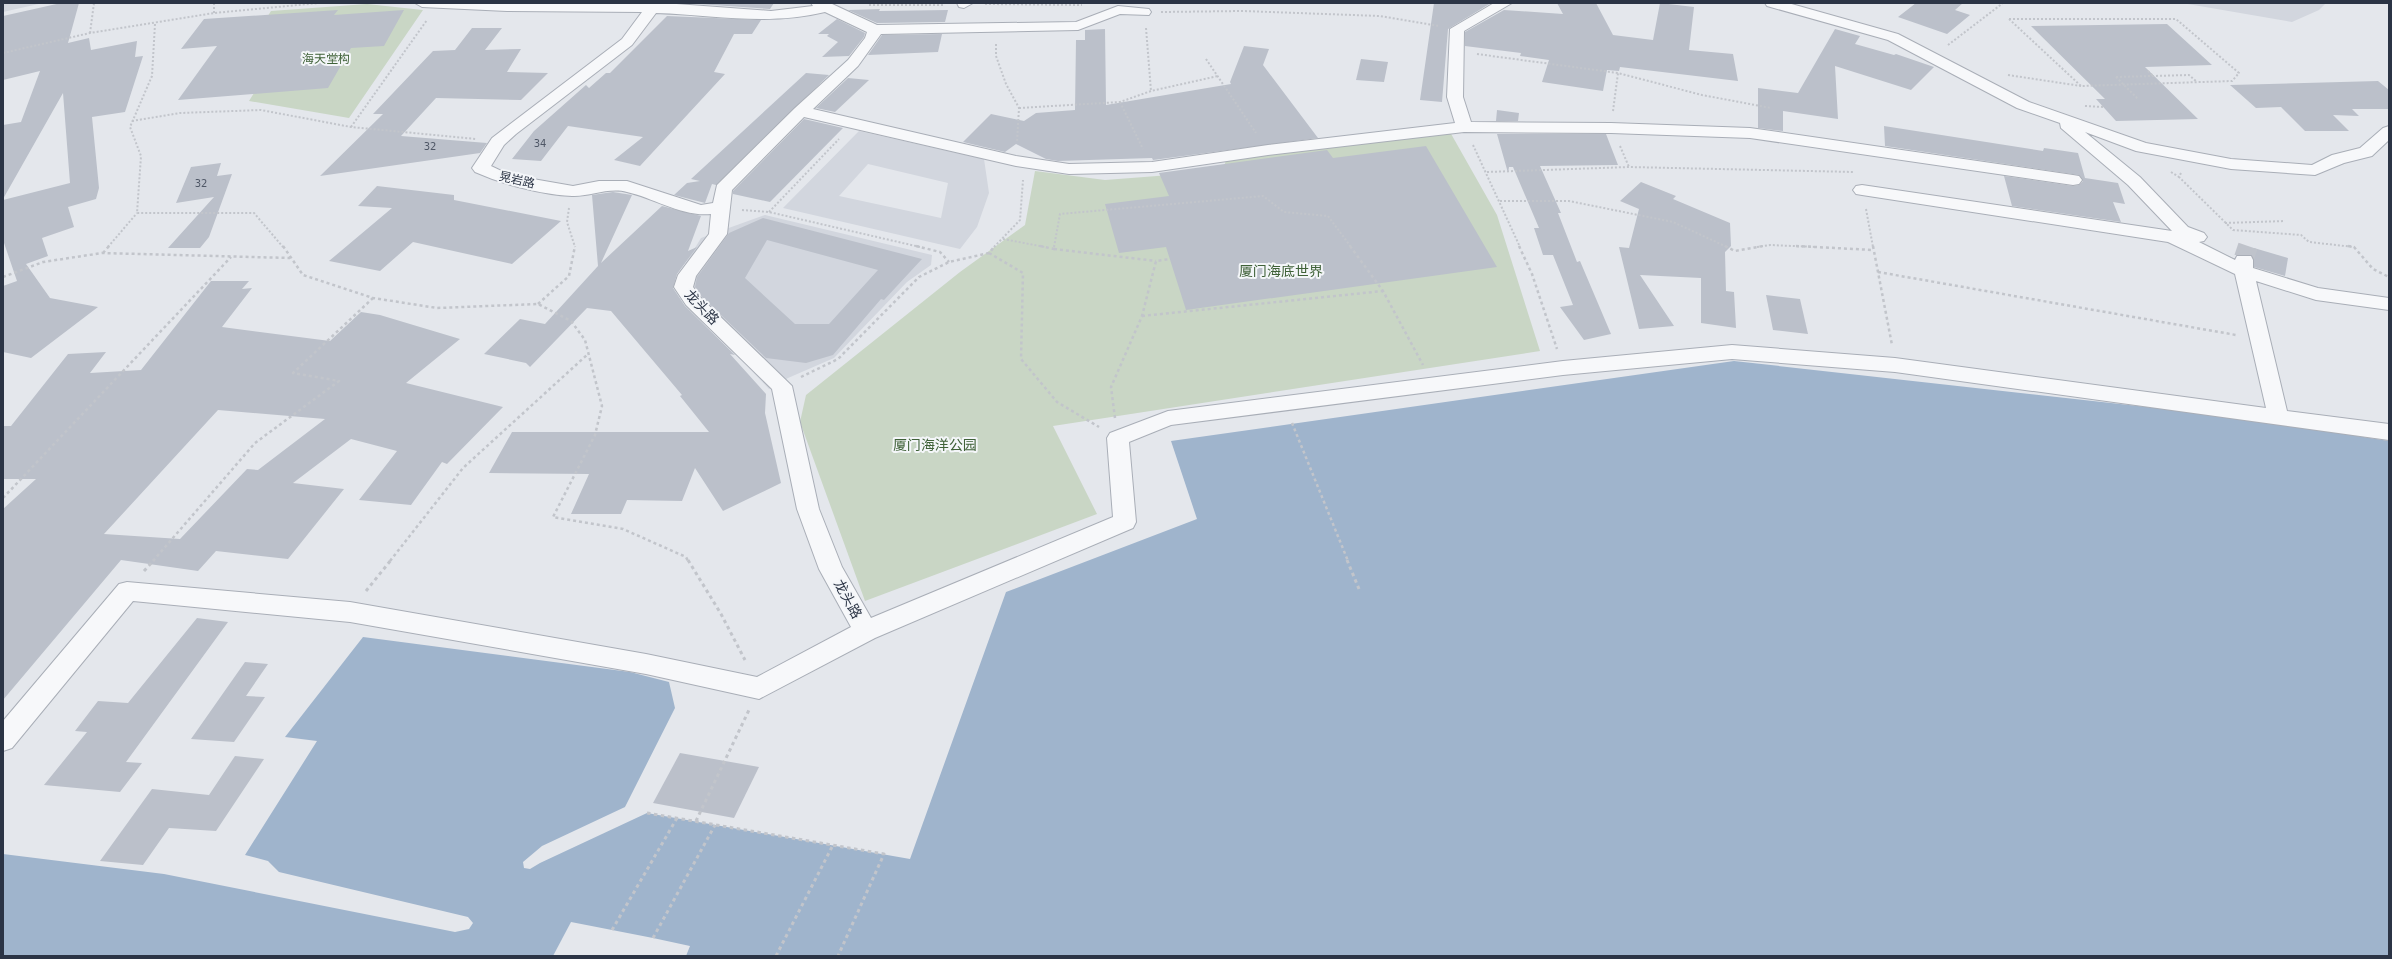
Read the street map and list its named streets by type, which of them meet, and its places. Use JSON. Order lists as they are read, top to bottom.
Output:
{
  "streets": {
    "street": ["晃岩路", "龙头路"]
  },
  "crossings": [
    ["晃岩路", "龙头路"]
  ],
  "parks": ["海天堂构", "厦门海底世界", "厦门海洋公园"],
  "house_numbers": ["34", "32", "32"]
}
